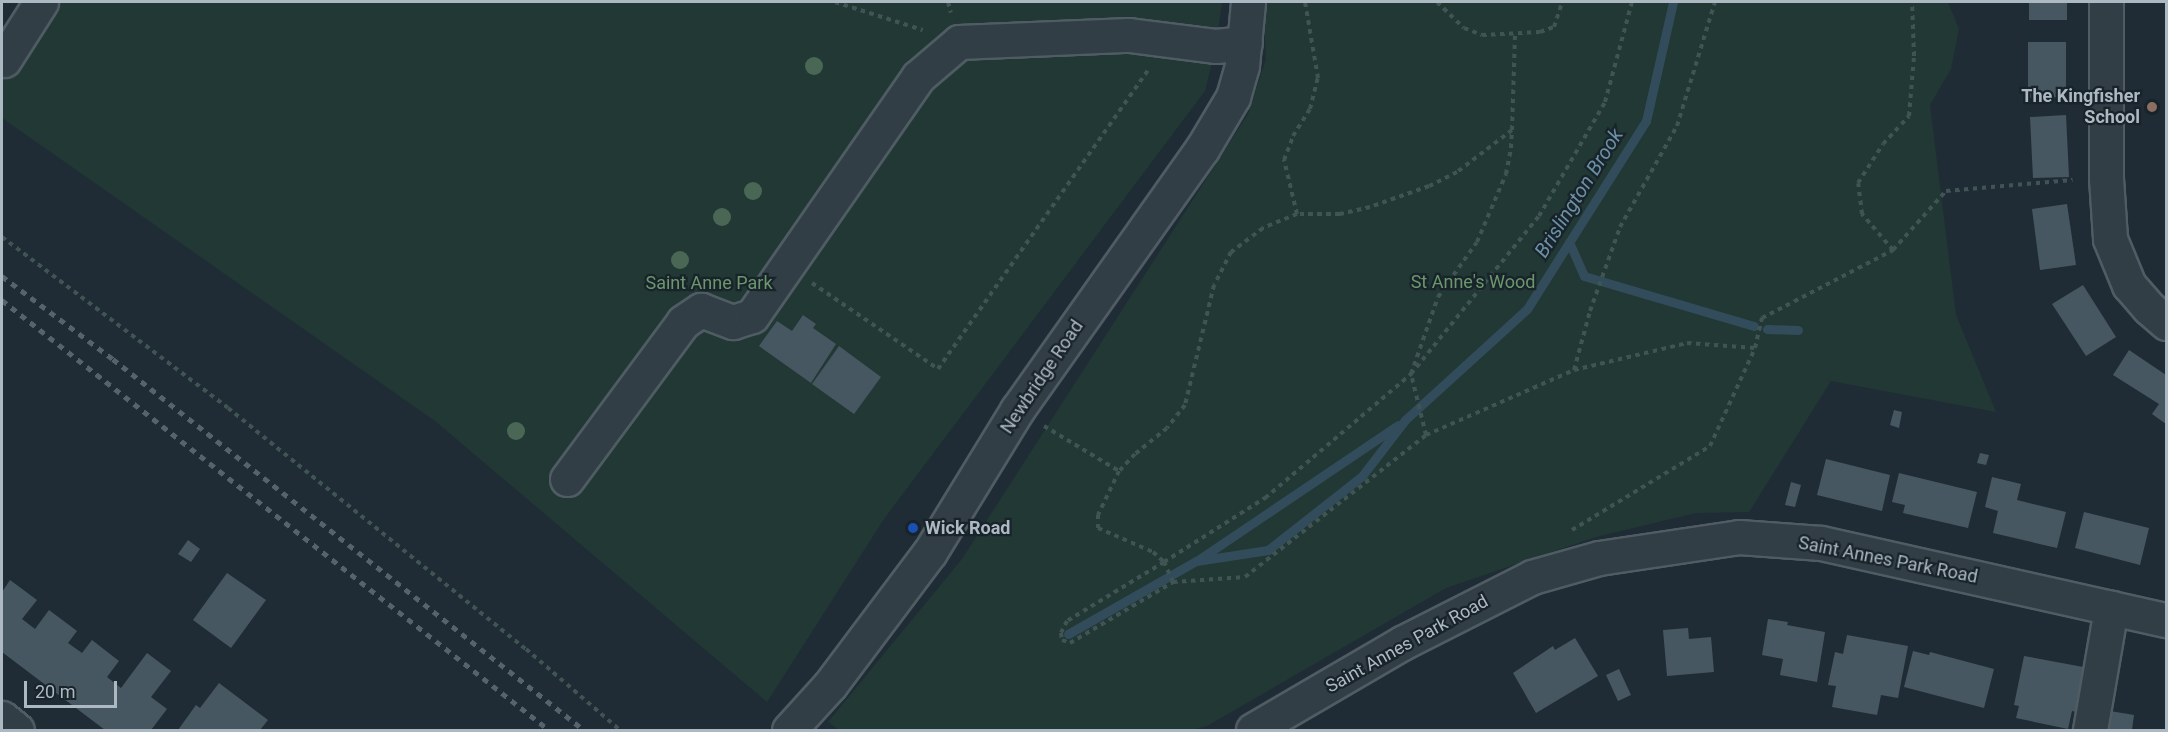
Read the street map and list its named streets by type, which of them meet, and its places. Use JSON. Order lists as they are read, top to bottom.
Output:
{
  "streets": {
    "street": ["Newbridge Road", "Saint Annes Park Road"]
  },
  "water": ["Brislington Brook"],
  "parks": ["St Anne's Wood", "Saint Anne Park"],
  "places": ["The Kingfisher School", "Wick Road"],
  "scale_bar": "20 m"
}
